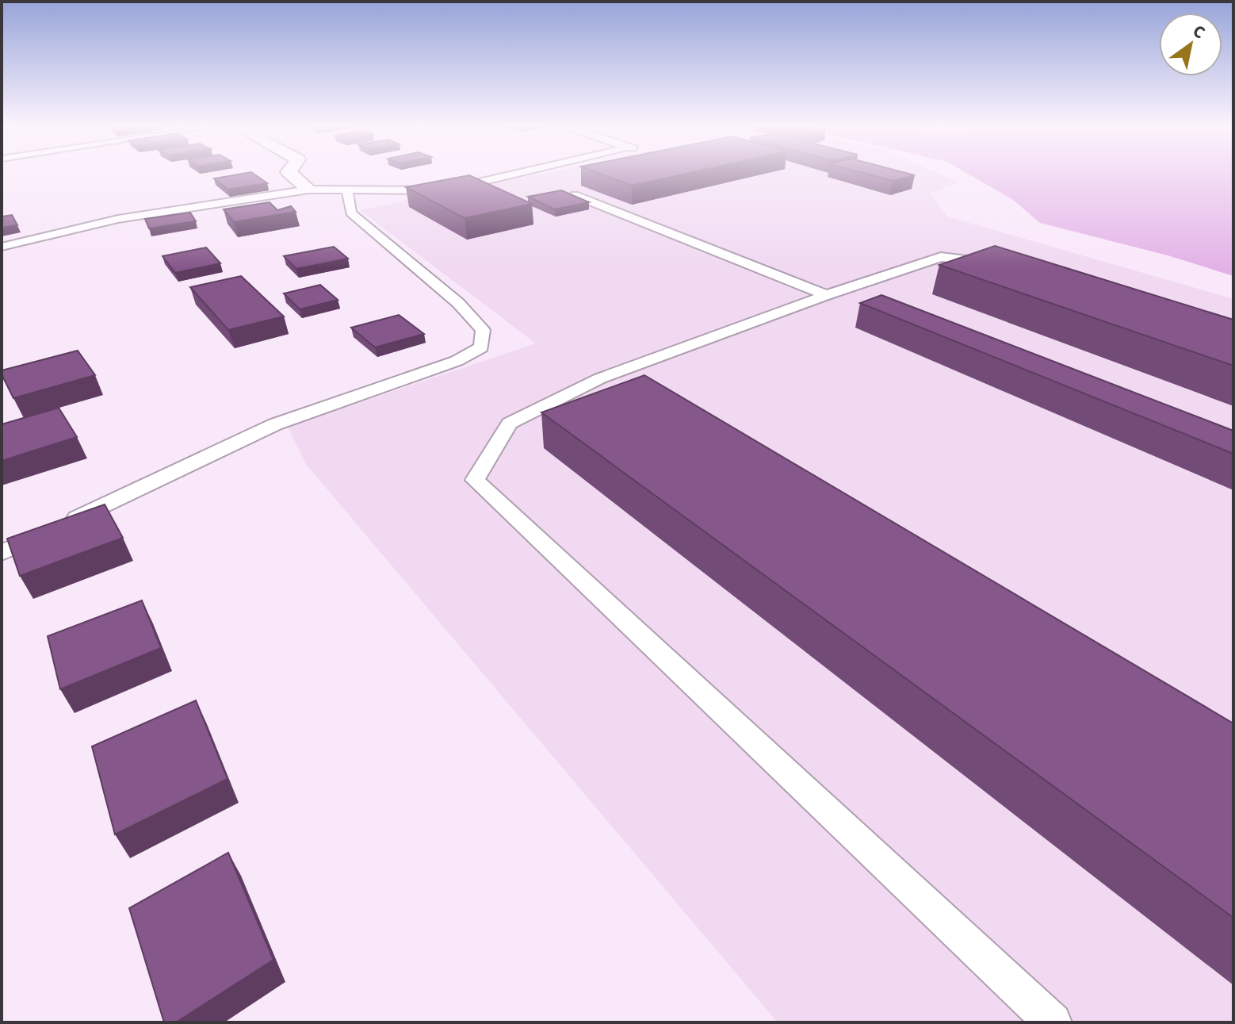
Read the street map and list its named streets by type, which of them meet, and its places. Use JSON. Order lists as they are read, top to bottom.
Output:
{
  "north": "top right"
}
